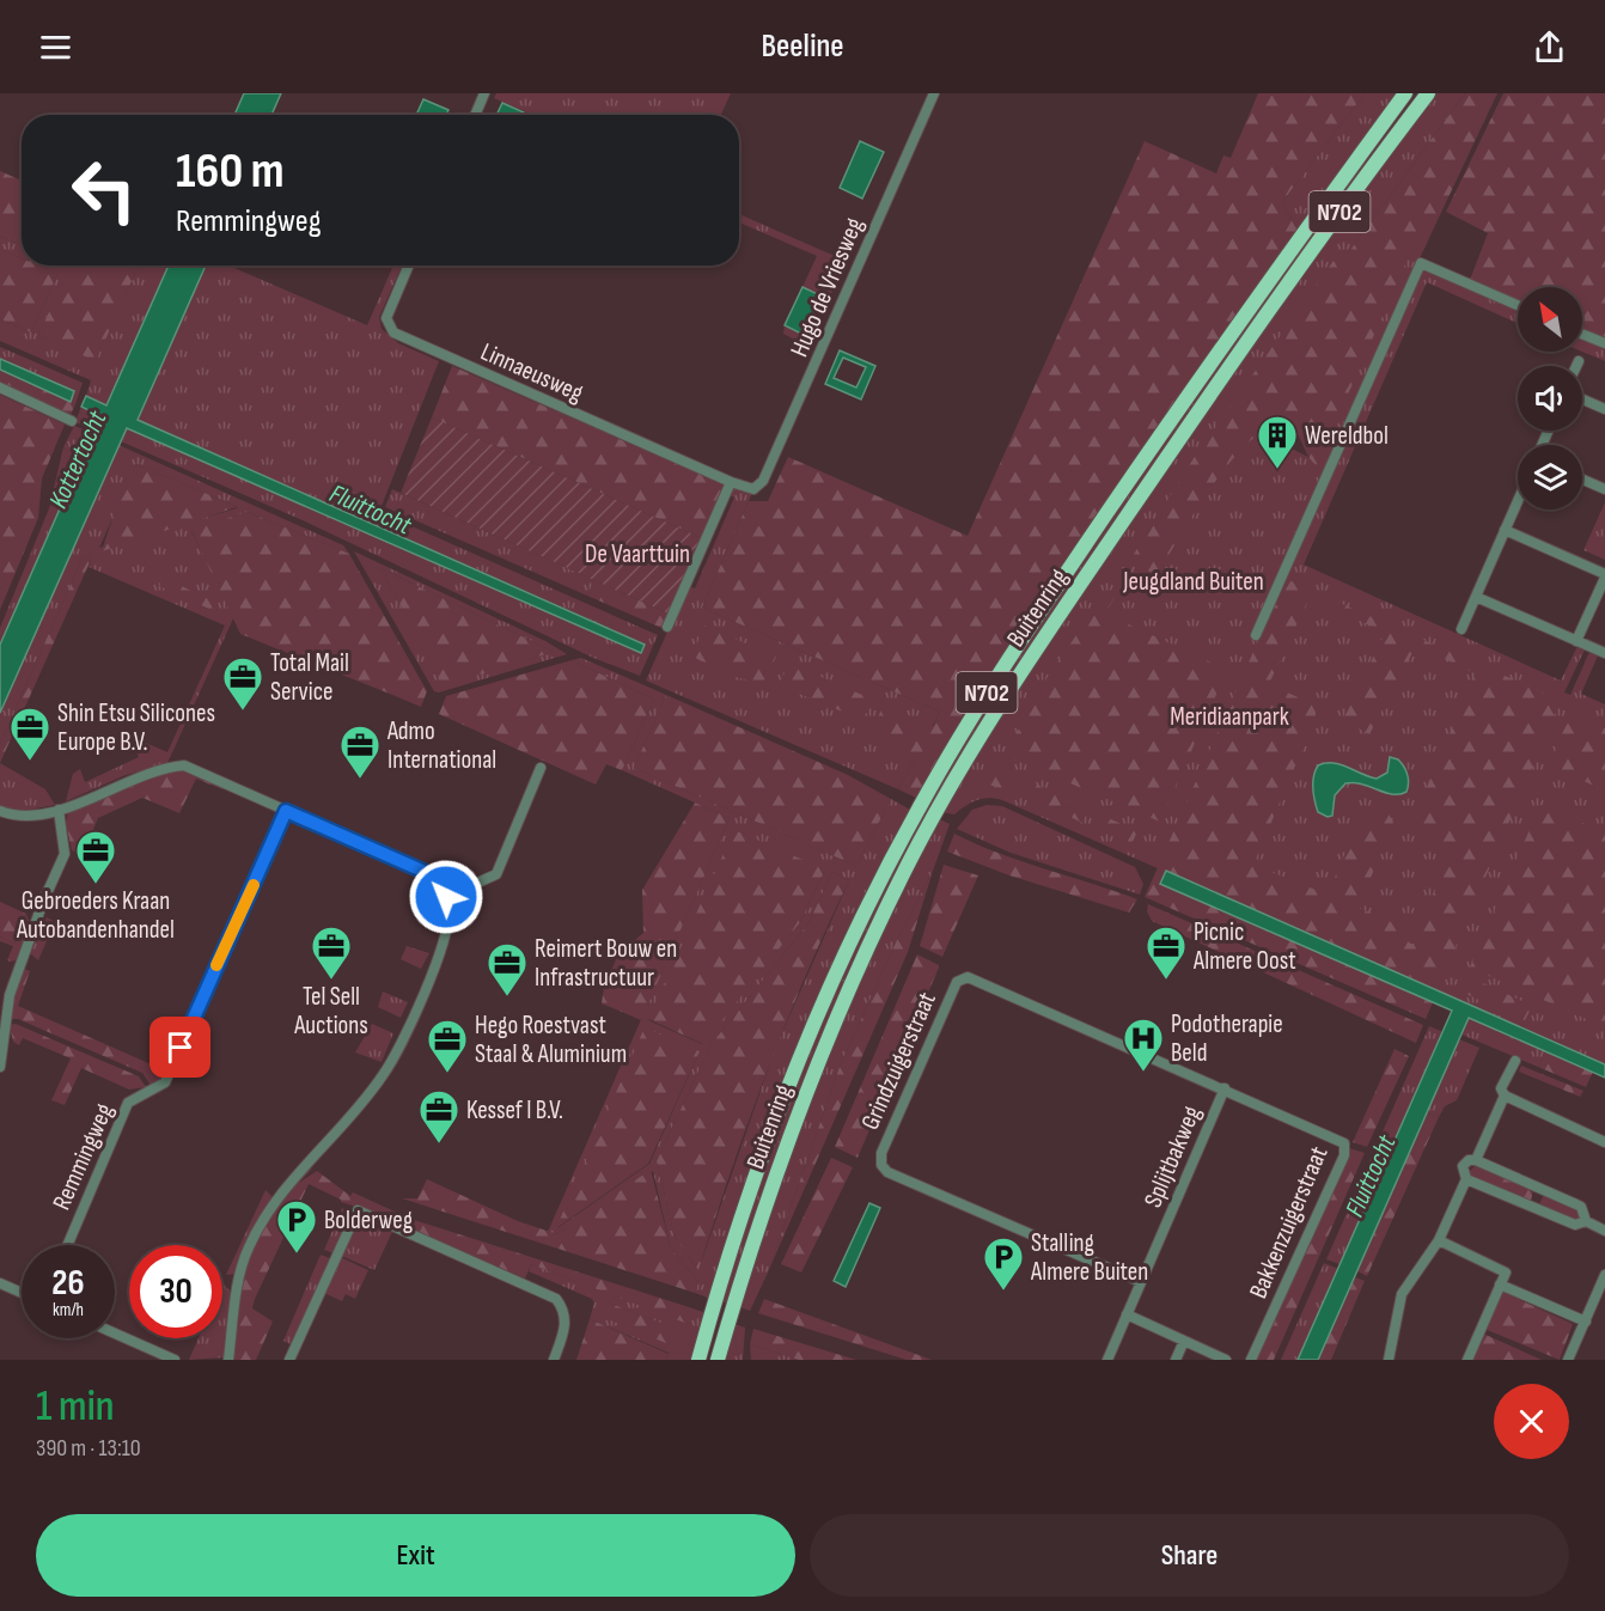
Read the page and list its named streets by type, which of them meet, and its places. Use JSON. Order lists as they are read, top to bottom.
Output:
{
  "streets": {
    "highway": ["N702", "Buitenring"],
    "street": [
      "Hugo de Vriesweg",
      "Linnaeusweg",
      "Grindzuigerstraat",
      "Remmingweg",
      "Splijtbakweg",
      "Bakkenzuigerstraat"
    ]
  },
  "crossings": [
    ["Hugo de Vriesweg", "Linnaeusweg"],
    ["Grindzuigerstraat", "Splijtbakweg"],
    ["Grindzuigerstraat", "Bakkenzuigerstraat"],
    ["Splijtbakweg", "Bakkenzuigerstraat"]
  ],
  "water": ["Kottertocht", "Fluittocht"],
  "parks": ["De Vaarttuin", "Jeugdland Buiten", "Meridiaanpark"],
  "places": {
    "building": ["Wereldbol"],
    "office": [
      "Total Mail Service",
      "Shin Etsu Silicones Europe B.V.",
      "Admo International",
      "Gebroeders Kraan Autobandenhandel",
      "Tel Sell Auctions",
      "Picnic Almere Oost",
      "Reimert Bouw en Infrastructuur",
      "Hego Roestvast Staal & Aluminium",
      "Kessef I B.V."
    ],
    "hospital": ["Podotherapie Beld"],
    "parking": ["Bolderweg", "Stalling Almere Buiten"]
  },
  "north": "top left",
  "page": {
    "header": "Beeline",
    "turn": ["160 m", "Remmingweg"],
    "speed": "26 km/h",
    "limit": "30",
    "heading": ["1 min", "390 m · 13:10"],
    "buttons": ["Exit", "Share"]
  }
}
